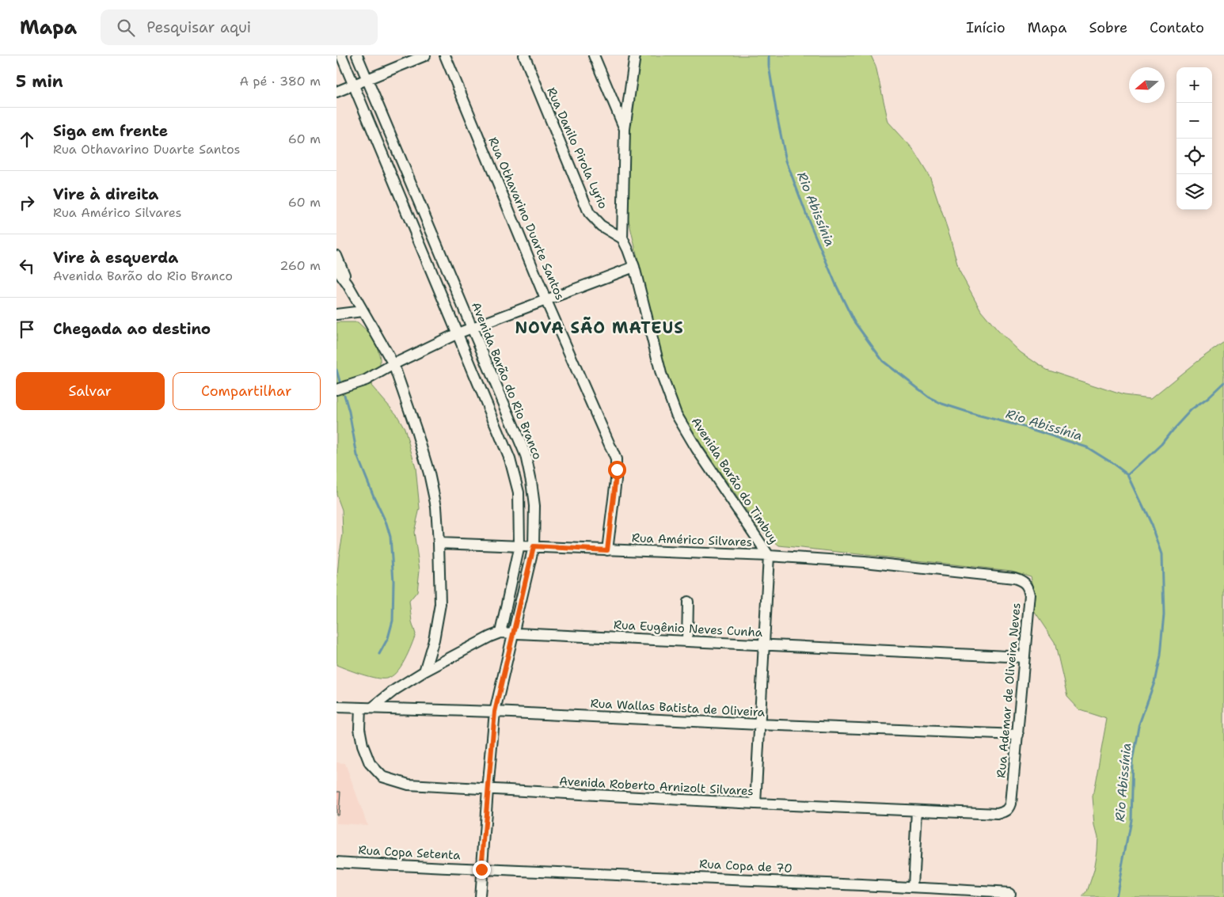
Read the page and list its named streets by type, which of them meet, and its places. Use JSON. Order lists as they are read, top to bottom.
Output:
{
  "streets": {
    "street": [
      "Rua Danilo Pirola Lyrio",
      "Rua Othavarino Duarte Santos",
      "Avenida Barão do Rio Branco",
      "Avenida Barão do Timbuy",
      "Rua Américo Silvares",
      "Rua Eugênio Neves Cunha",
      "Rua Ademar de Oliveira Neves",
      "Rua Wallas Batista de Oliveira",
      "Avenida Roberto Arnizolt Silvares",
      "Rua Copa Setenta",
      "Rua Copa de 70"
    ]
  },
  "crossings": [
    ["Rua Danilo Pirola Lyrio", "Avenida Barão do Timbuy"],
    ["Rua Othavarino Duarte Santos", "Rua Américo Silvares"],
    ["Avenida Barão do Rio Branco", "Rua Américo Silvares"],
    ["Avenida Barão do Rio Branco", "Rua Eugênio Neves Cunha"],
    ["Avenida Barão do Rio Branco", "Rua Wallas Batista de Oliveira"],
    ["Avenida Barão do Rio Branco", "Avenida Roberto Arnizolt Silvares"],
    ["Avenida Barão do Rio Branco", "Rua Copa Setenta"],
    ["Avenida Barão do Rio Branco", "Rua Copa de 70"],
    ["Avenida Barão do Timbuy", "Rua Américo Silvares"],
    ["Rua Américo Silvares", "Rua Ademar de Oliveira Neves"],
    ["Rua Eugênio Neves Cunha", "Rua Ademar de Oliveira Neves"],
    ["Rua Eugênio Neves Cunha", "Rua Wallas Batista de Oliveira"],
    ["Rua Ademar de Oliveira Neves", "Rua Wallas Batista de Oliveira"],
    ["Rua Ademar de Oliveira Neves", "Avenida Roberto Arnizolt Silvares"],
    ["Rua Wallas Batista de Oliveira", "Avenida Roberto Arnizolt Silvares"],
    ["Rua Copa Setenta", "Rua Copa de 70"]
  ],
  "districts": ["NOVA SÃO MATEUS"],
  "water": ["Rio Abissínia"],
  "north": "left",
  "page": {
    "header": "Mapa",
    "search": "Pesquisar aqui",
    "nav": [
      "Início",
      "Mapa",
      "Sobre",
      "Contato"
    ],
    "heading": ["5 min", "A pé · 380 m"],
    "map_buttons": ["+", "−"],
    "list": [
      ["Siga em frente", "Rua Othavarino Duarte Santos", "60 m"],
      ["Vire à direita", "Rua Américo Silvares", "60 m"],
      ["Vire à esquerda", "Avenida Barão do Rio Branco", "260 m"],
      "Chegada ao destino"
    ],
    "buttons": ["Salvar", "Compartilhar"]
  }
}
